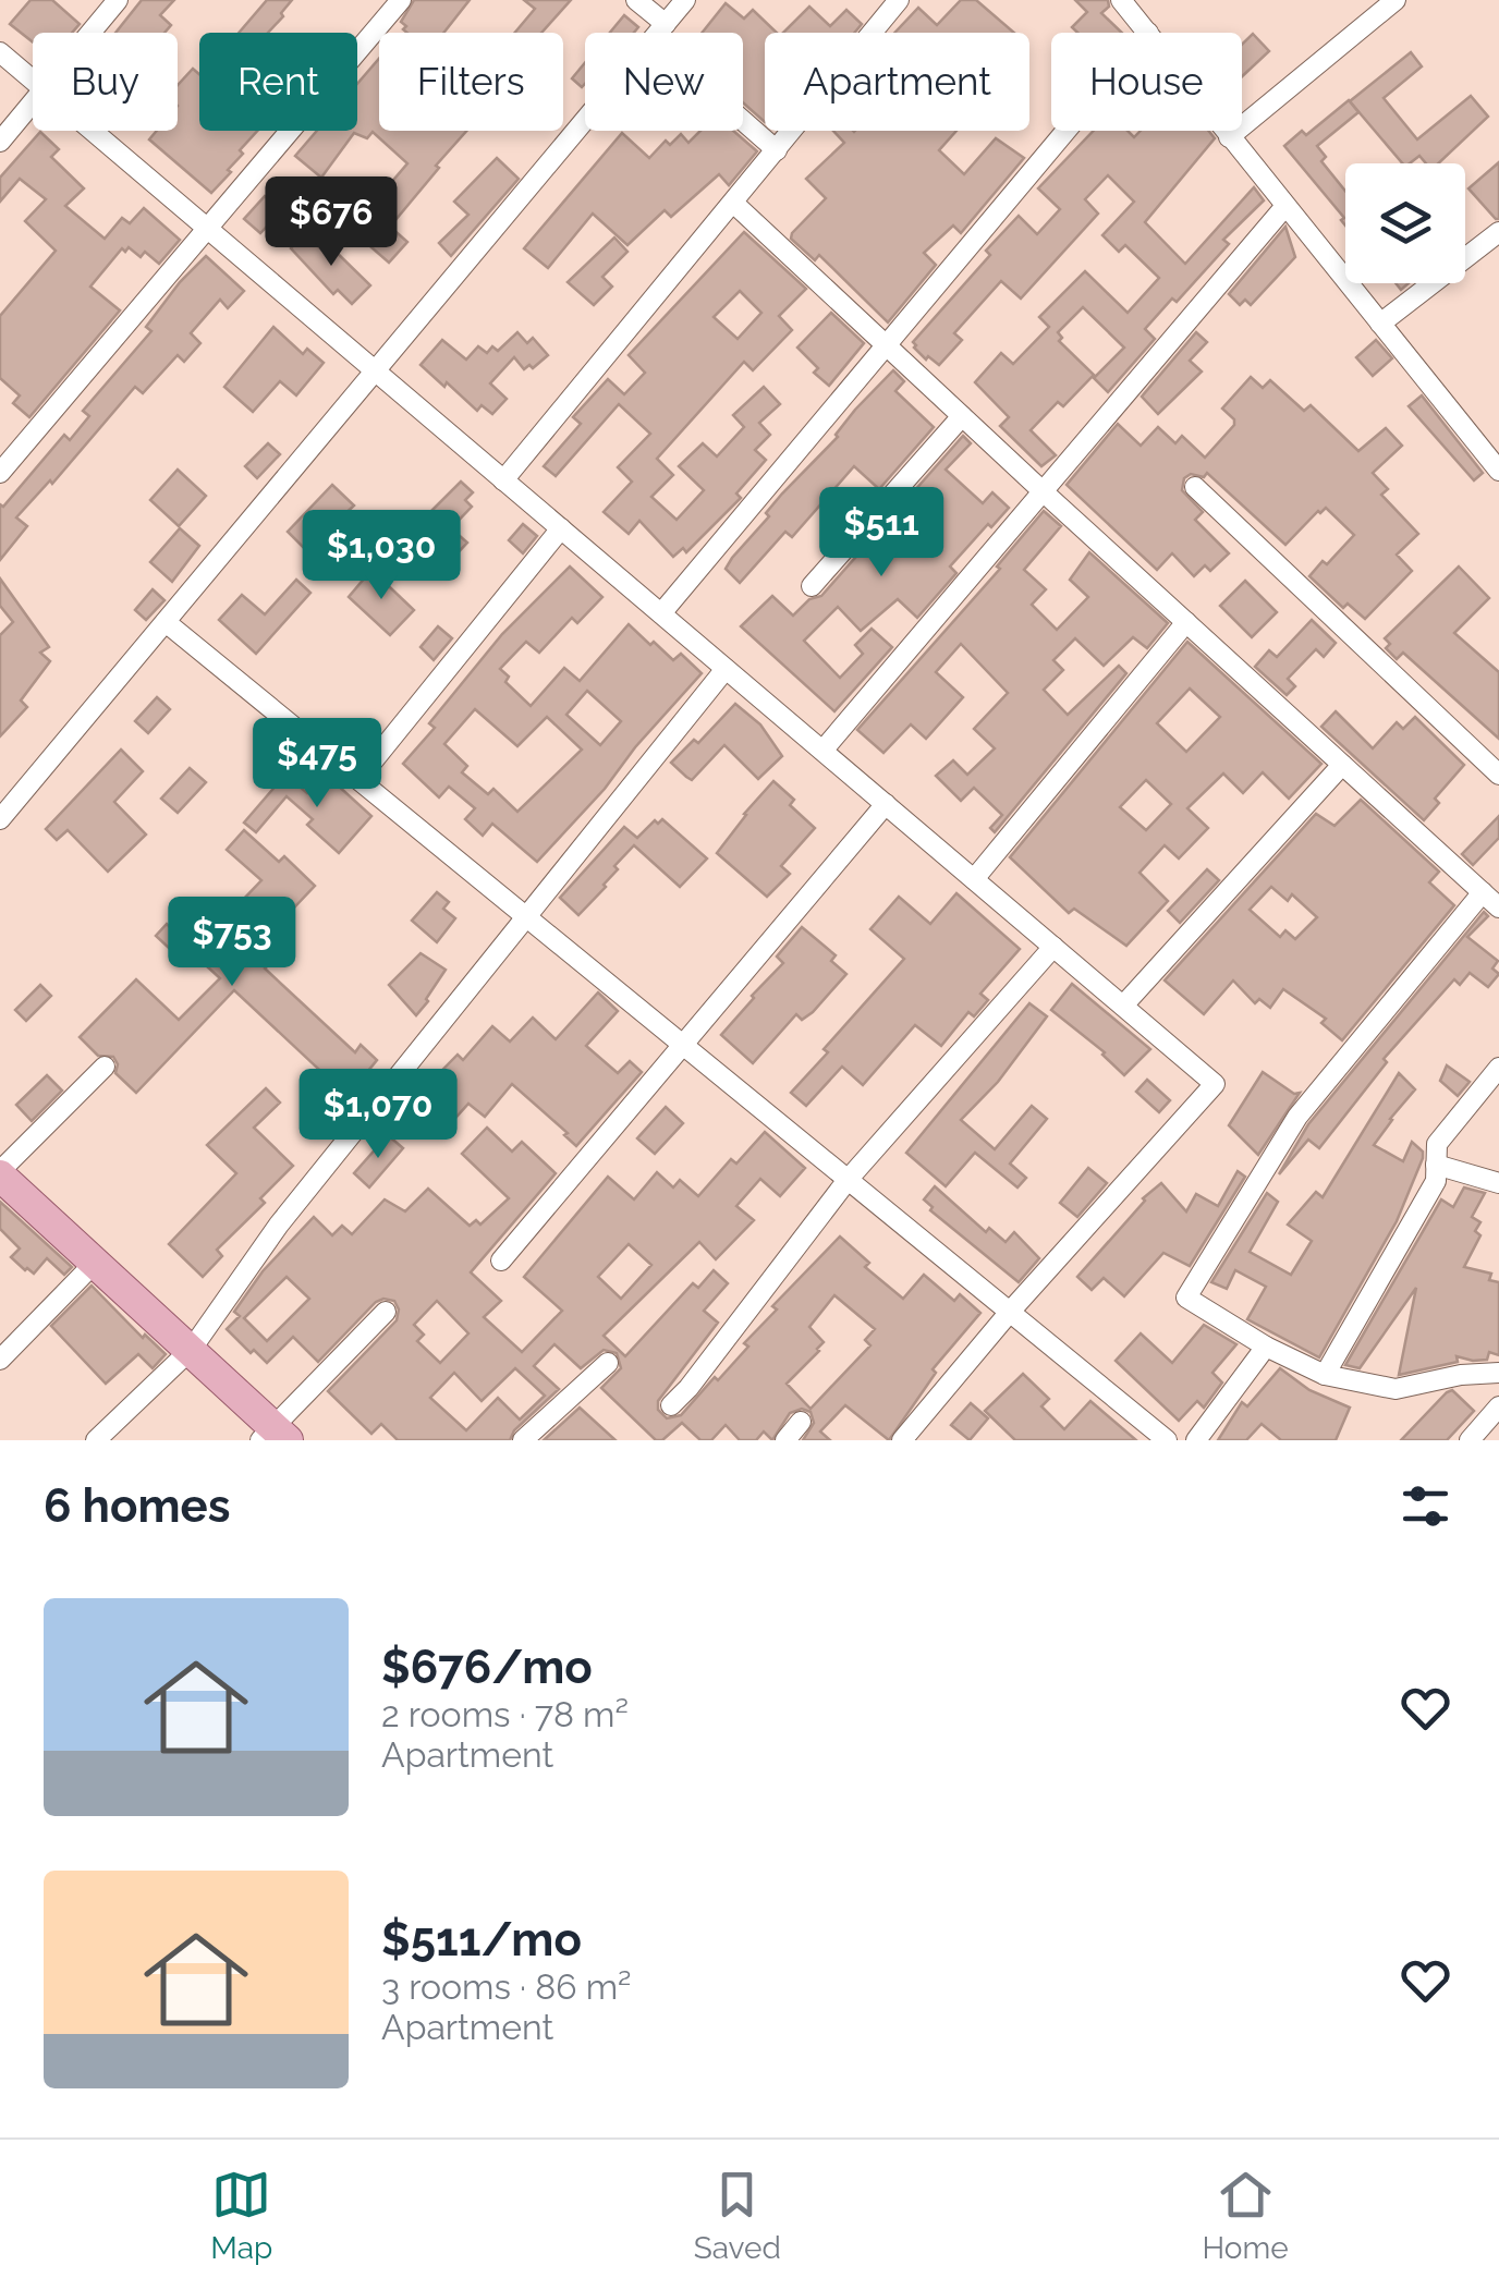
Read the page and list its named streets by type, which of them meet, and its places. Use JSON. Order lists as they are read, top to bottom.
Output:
{
  "page": {
    "chip": [
      "Buy",
      "Rent",
      "Filters",
      "New",
      "Apartment",
      "House"
    ],
    "price": [
      "$676",
      "$511",
      "$1,030",
      "$475",
      "$753",
      "$1,070"
    ],
    "heading": "6 homes",
    "list": [
      {
        "name": "$676/mo",
        "note": "2 rooms · 78 m² · Apartment"
      },
      {
        "name": "$511/mo",
        "note": "3 rooms · 86 m² · Apartment"
      }
    ],
    "tabs": ["Map", "Saved", "Home"]
  }
}
